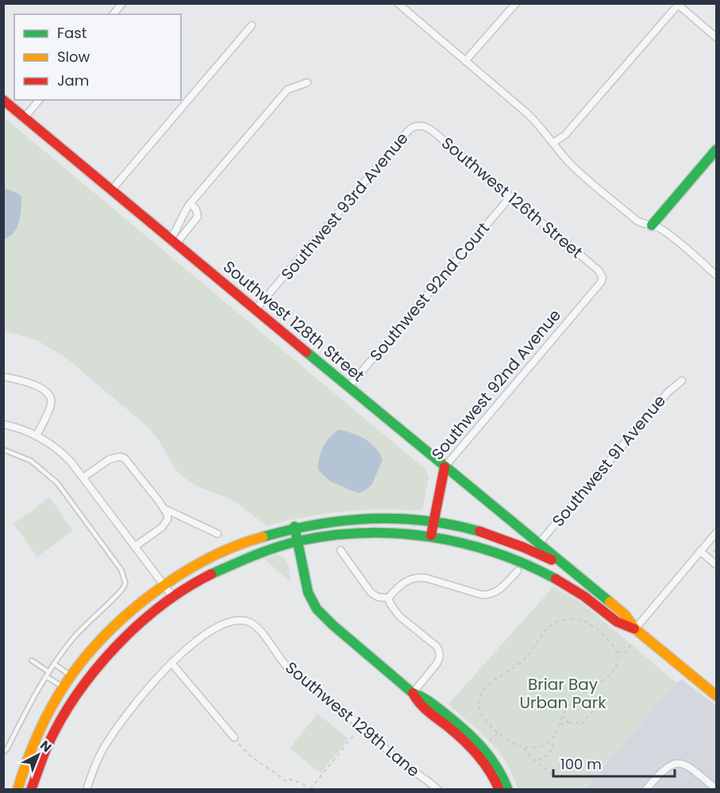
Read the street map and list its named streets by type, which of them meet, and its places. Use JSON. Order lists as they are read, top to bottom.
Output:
{
  "streets": {
    "street": [
      "Southwest 126th Street",
      "Southwest 93rd Avenue",
      "Southwest 92nd Court",
      "Southwest 128th Street",
      "Southwest 92nd Avenue",
      "Southwest 91 Avenue",
      "Southwest 129th Lane"
    ]
  },
  "crossings": [
    ["Southwest 126th Street", "Southwest 93rd Avenue"],
    ["Southwest 126th Street", "Southwest 92nd Court"],
    ["Southwest 126th Street", "Southwest 92nd Avenue"],
    ["Southwest 93rd Avenue", "Southwest 128th Street"],
    ["Southwest 92nd Court", "Southwest 128th Street"],
    ["Southwest 128th Street", "Southwest 92nd Avenue"],
    ["Southwest 128th Street", "Southwest 91 Avenue"]
  ],
  "parks": ["Briar Bay Urban Park"],
  "legend": ["Fast", "Slow", "Jam"],
  "scale_bar": "100 m",
  "north": "top right"
}
